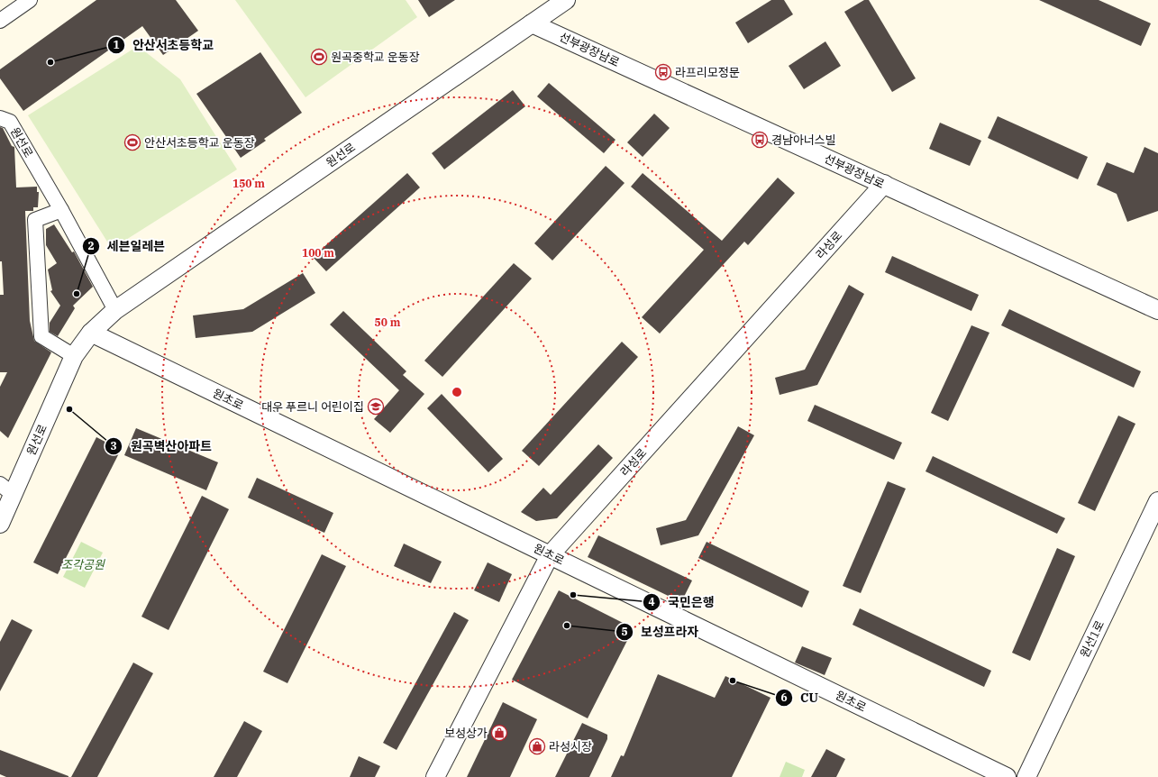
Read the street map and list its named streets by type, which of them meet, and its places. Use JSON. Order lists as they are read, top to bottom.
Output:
{
  "streets": {
    "street": [
      "선부광장남로",
      "원선로",
      "라성로",
      "원초로",
      "원선1로"
    ]
  },
  "crossings": [
    ["선부광장남로", "원선로"],
    ["선부광장남로", "라성로"],
    ["원선로", "원초로"],
    ["라성로", "원초로"]
  ],
  "parks": ["조각공원"],
  "places": {
    "sports": ["원곡중학교 운동장", "안산서초등학교 운동장"],
    "other": [
      "안산서초등학교",
      "세븐일레븐",
      "원곡벽산아파트",
      "국민은행",
      "보성프라자",
      "CU"
    ],
    "bus stop": ["라프리모정문", "경남아너스빌"],
    "school or university": ["대우 푸르니 어린이집"],
    "shop": ["보성상가", "라성시장"]
  },
  "rings": ["150 m", "100 m", "50 m"]
}
